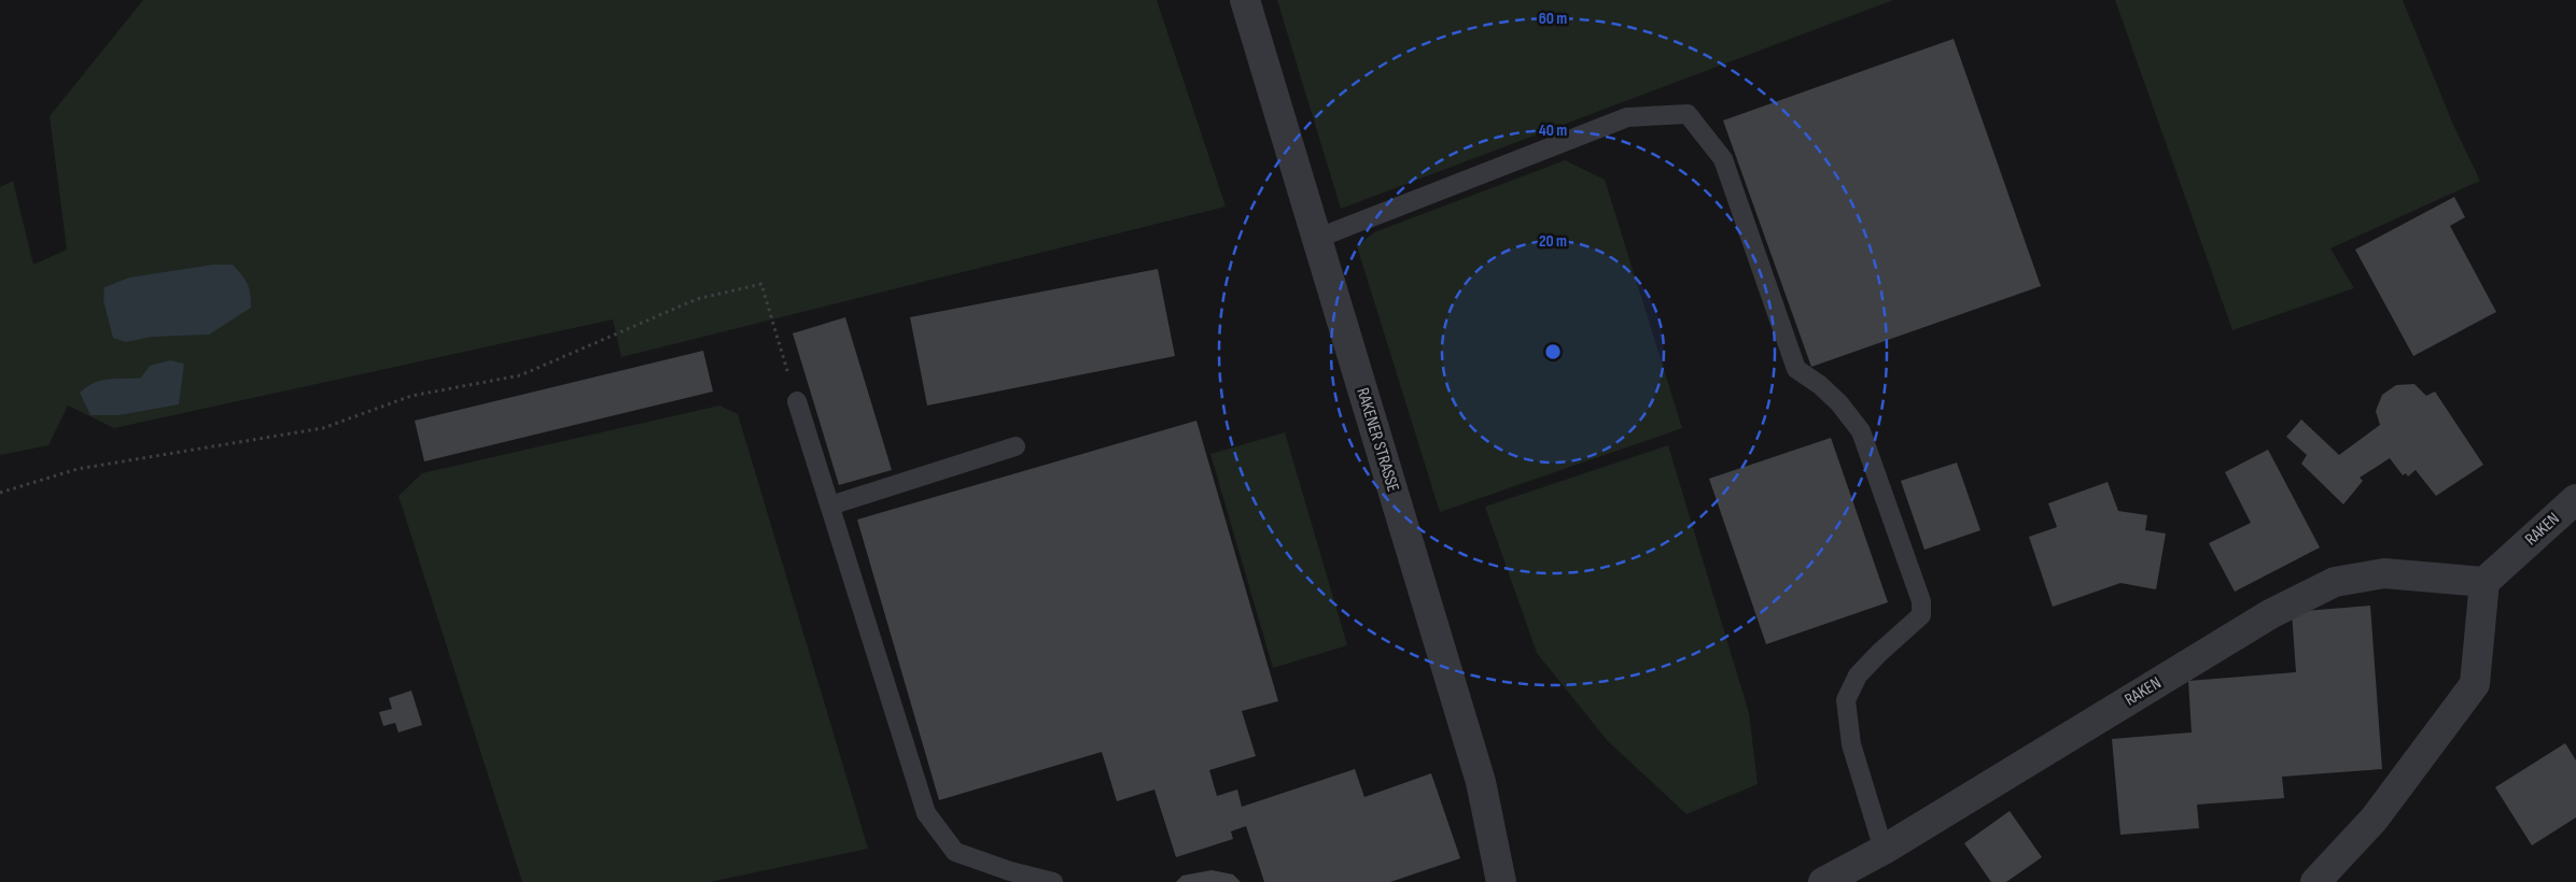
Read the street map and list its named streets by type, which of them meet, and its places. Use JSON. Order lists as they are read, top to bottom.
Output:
{
  "streets": {
    "street": ["RAKENER STRASSE", "RAKEN"]
  },
  "rings": ["60 m", "40 m", "20 m"]
}
